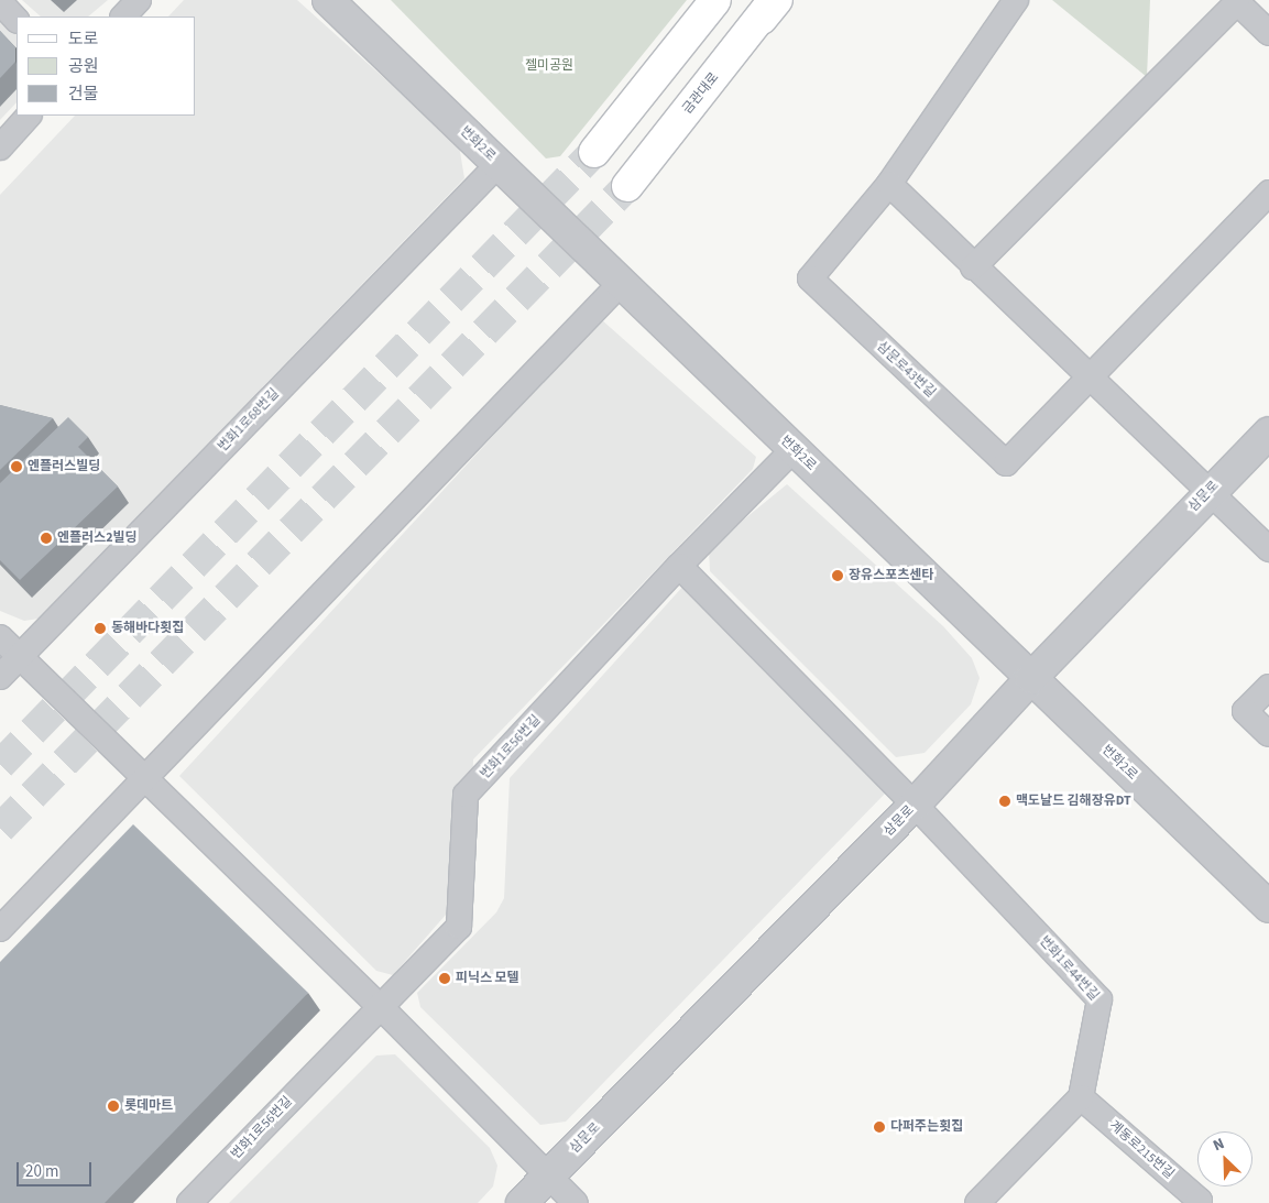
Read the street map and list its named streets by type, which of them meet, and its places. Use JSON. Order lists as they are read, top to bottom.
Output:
{
  "streets": {
    "main road": ["금관대로"],
    "street": [
      "번화2로",
      "삼문로43번길",
      "번화1로68번길",
      "삼문로",
      "번화1로56번길",
      "번화1로44번길",
      "계동로215번길"
    ]
  },
  "crossings": [
    ["번화2로", "번화1로68번길"],
    ["번화2로", "삼문로"],
    ["번화2로", "번화1로56번길"],
    ["삼문로", "번화1로44번길"],
    ["번화1로44번길", "계동로215번길"]
  ],
  "parks": ["젤미공원"],
  "places": [
    "엔플러스빌딩",
    "엔플러스2빌딩",
    "장유스포츠센타",
    "동해바다횟집",
    "맥도날드 김해장유DT",
    "피닉스 모텔",
    "롯데마트",
    "다퍼주는횟집"
  ],
  "legend": ["도로", "공원", "건물"],
  "scale_bar": "20 m",
  "north": "top left"
}
